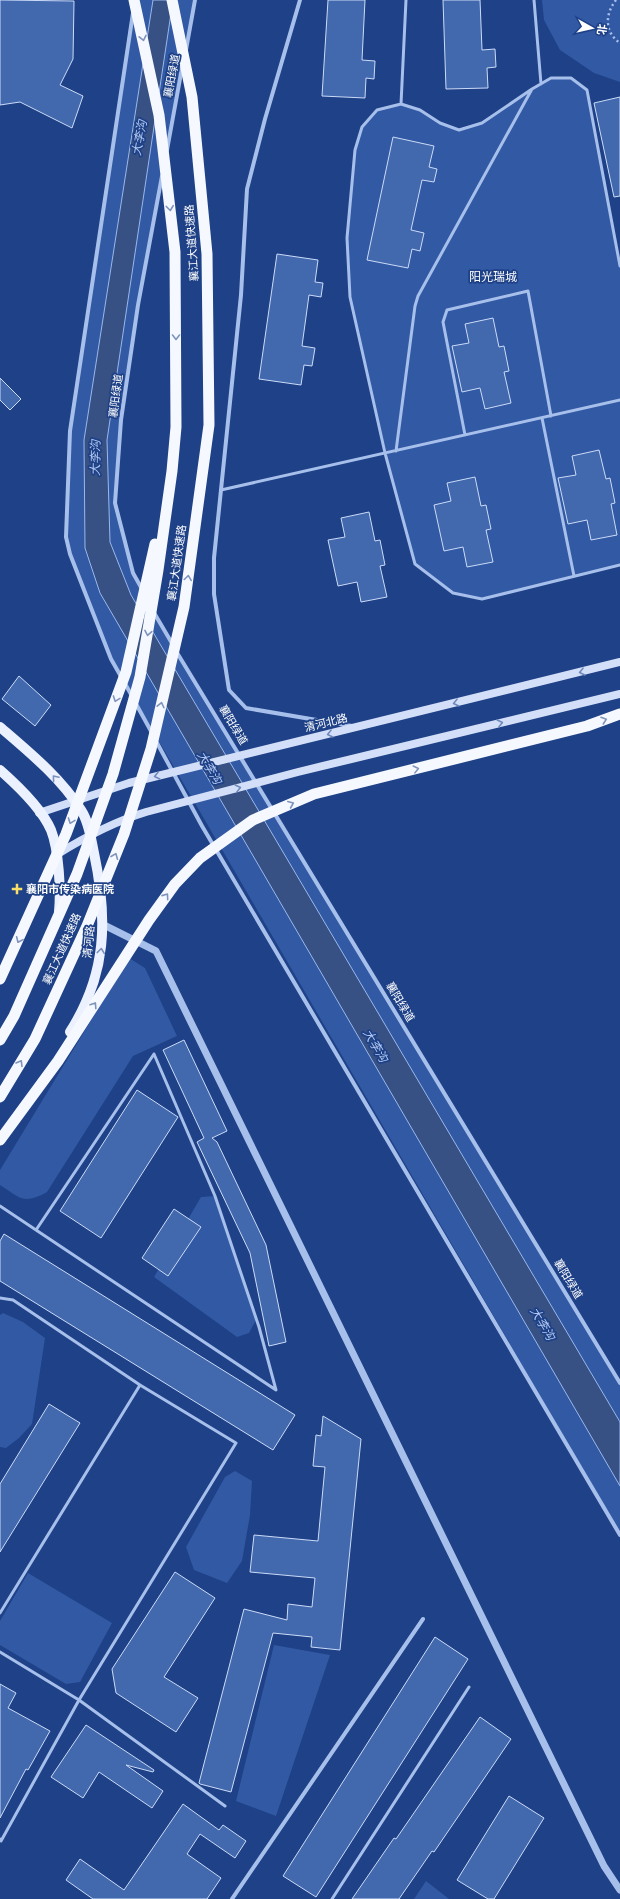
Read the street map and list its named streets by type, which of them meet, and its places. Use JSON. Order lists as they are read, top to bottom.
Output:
{
  "streets": {
    "highway": ["襄江大道快速路"],
    "main road": ["清河北路", "清河路"],
    "street": ["襄阳绿道"]
  },
  "crossings": [
    ["清河北路", "清河路"]
  ],
  "districts": ["阳光瑞城"],
  "water": ["大李沟"],
  "places": {
    "health": ["襄阳市传染病医院"]
  },
  "north": "right"
}
